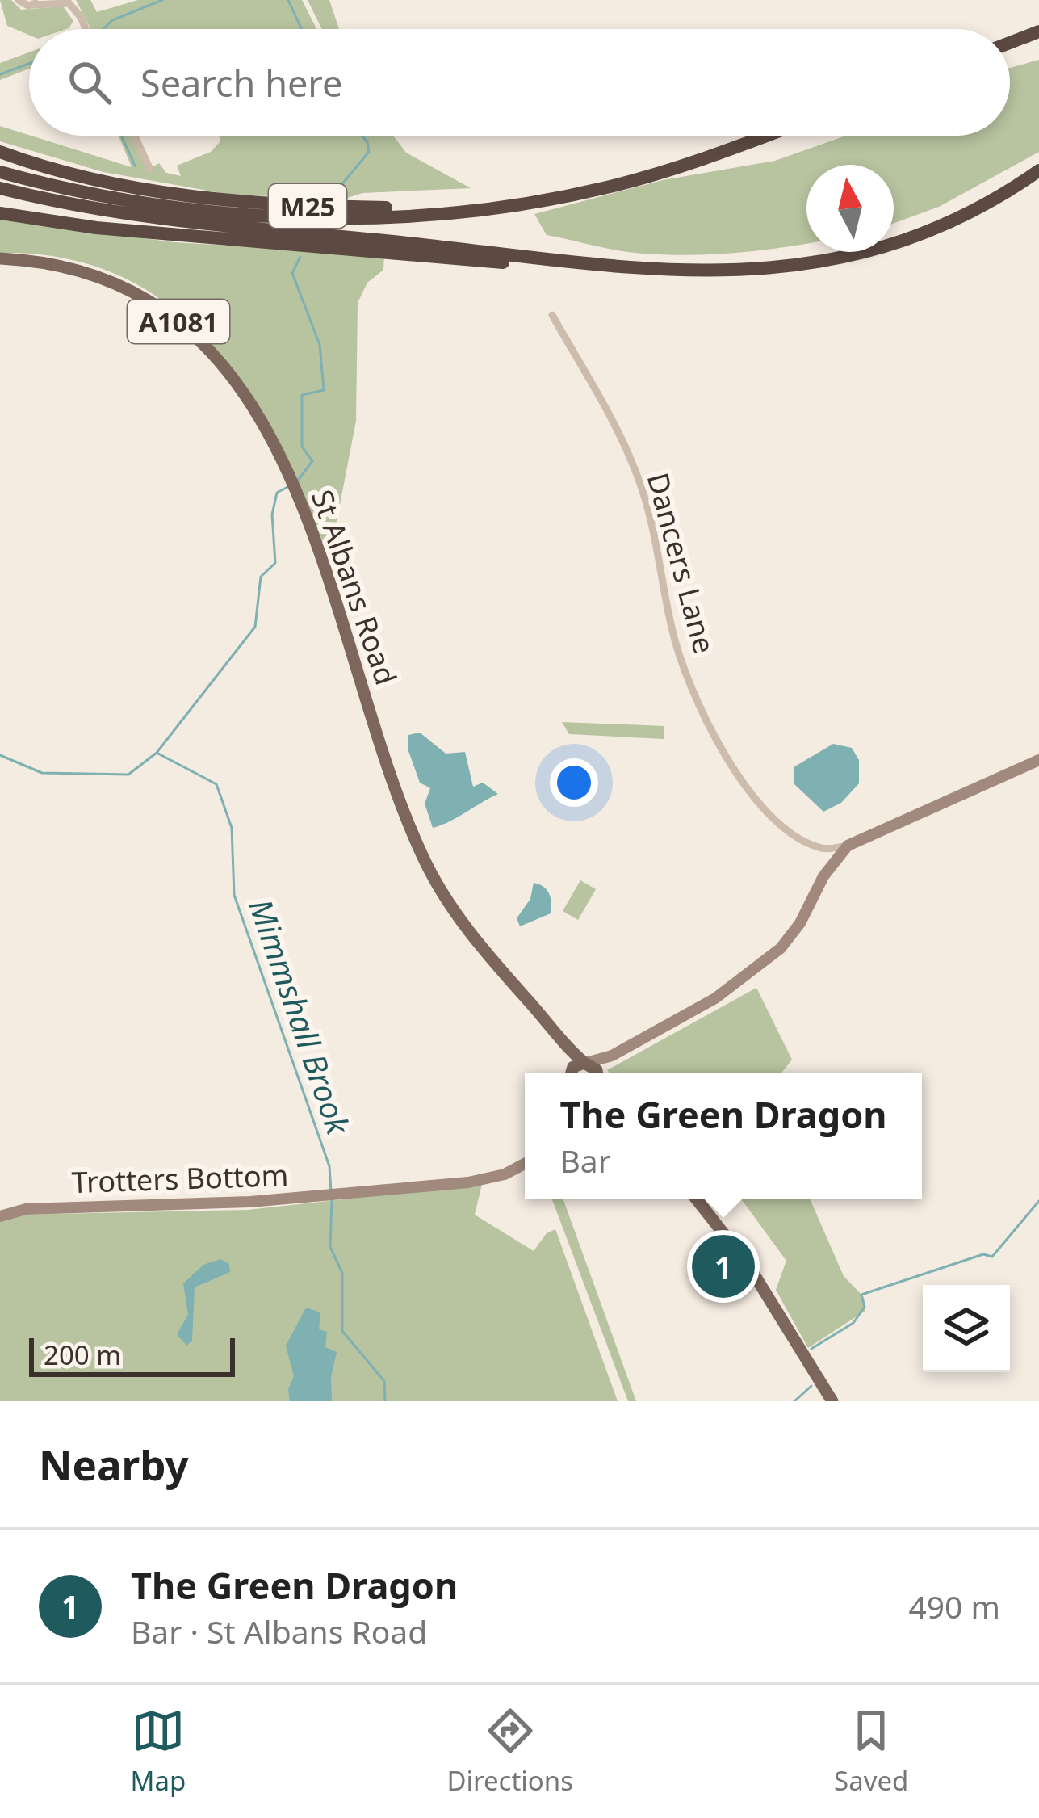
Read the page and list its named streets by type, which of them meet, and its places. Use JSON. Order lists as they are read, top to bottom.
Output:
{
  "streets": {
    "highway": ["M25"],
    "main road": ["A1081", "St Albans Road"],
    "street": ["Dancers Lane", "Trotters Bottom"]
  },
  "water": ["Mimmshall Brook"],
  "scale_bar": "200 m",
  "north": "top",
  "page": {
    "search": "Search here",
    "popup": ["The Green Dragon", "Bar"],
    "pins": "1",
    "scale": "200 m",
    "heading": "Nearby",
    "list": [
      {
        "mark": "1",
        "name": "The Green Dragon",
        "note": "Bar · St Albans Road",
        "value": "490 m"
      }
    ],
    "nav": ["Map", "Directions", "Saved"]
  }
}
